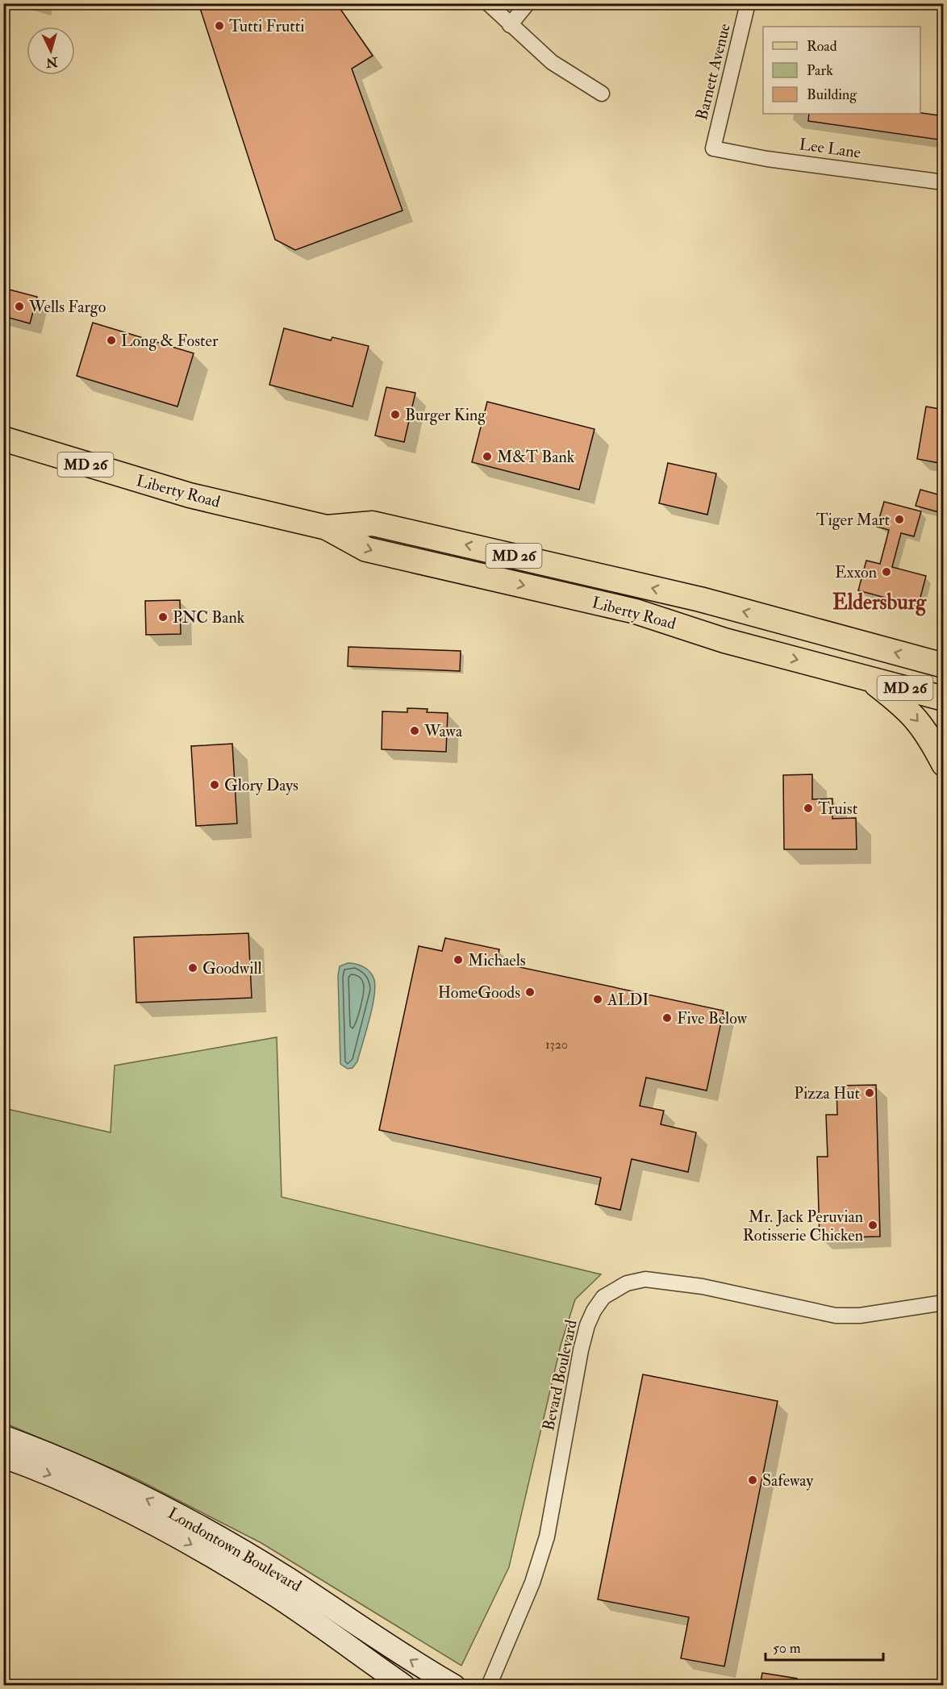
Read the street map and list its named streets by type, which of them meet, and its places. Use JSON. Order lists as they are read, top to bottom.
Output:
{
  "streets": {
    "main road": ["MD 26", "Liberty Road"],
    "street": [
      "Barnett Avenue",
      "Lee Lane",
      "Bevard Boulevard",
      "Londontown Boulevard"
    ]
  },
  "crossings": [
    ["Barnett Avenue", "Lee Lane"]
  ],
  "districts": ["Eldersburg"],
  "places": [
    "Tutti Frutti",
    "Wells Fargo",
    "Long & Foster",
    "Burger King",
    "M&T Bank",
    "Tiger Mart",
    "Exxon",
    "PNC Bank",
    "Wawa",
    "Glory Days",
    "Truist",
    "Michaels",
    "Goodwill",
    "HomeGoods",
    "ALDI",
    "Five Below",
    "Pizza Hut",
    "Mr. Jack Peruvian Rotisserie Chicken",
    "Safeway"
  ],
  "house_numbers": ["1320"],
  "legend": ["Road", "Park", "Building"],
  "scale_bar": "50 m",
  "north": "bottom"
}
